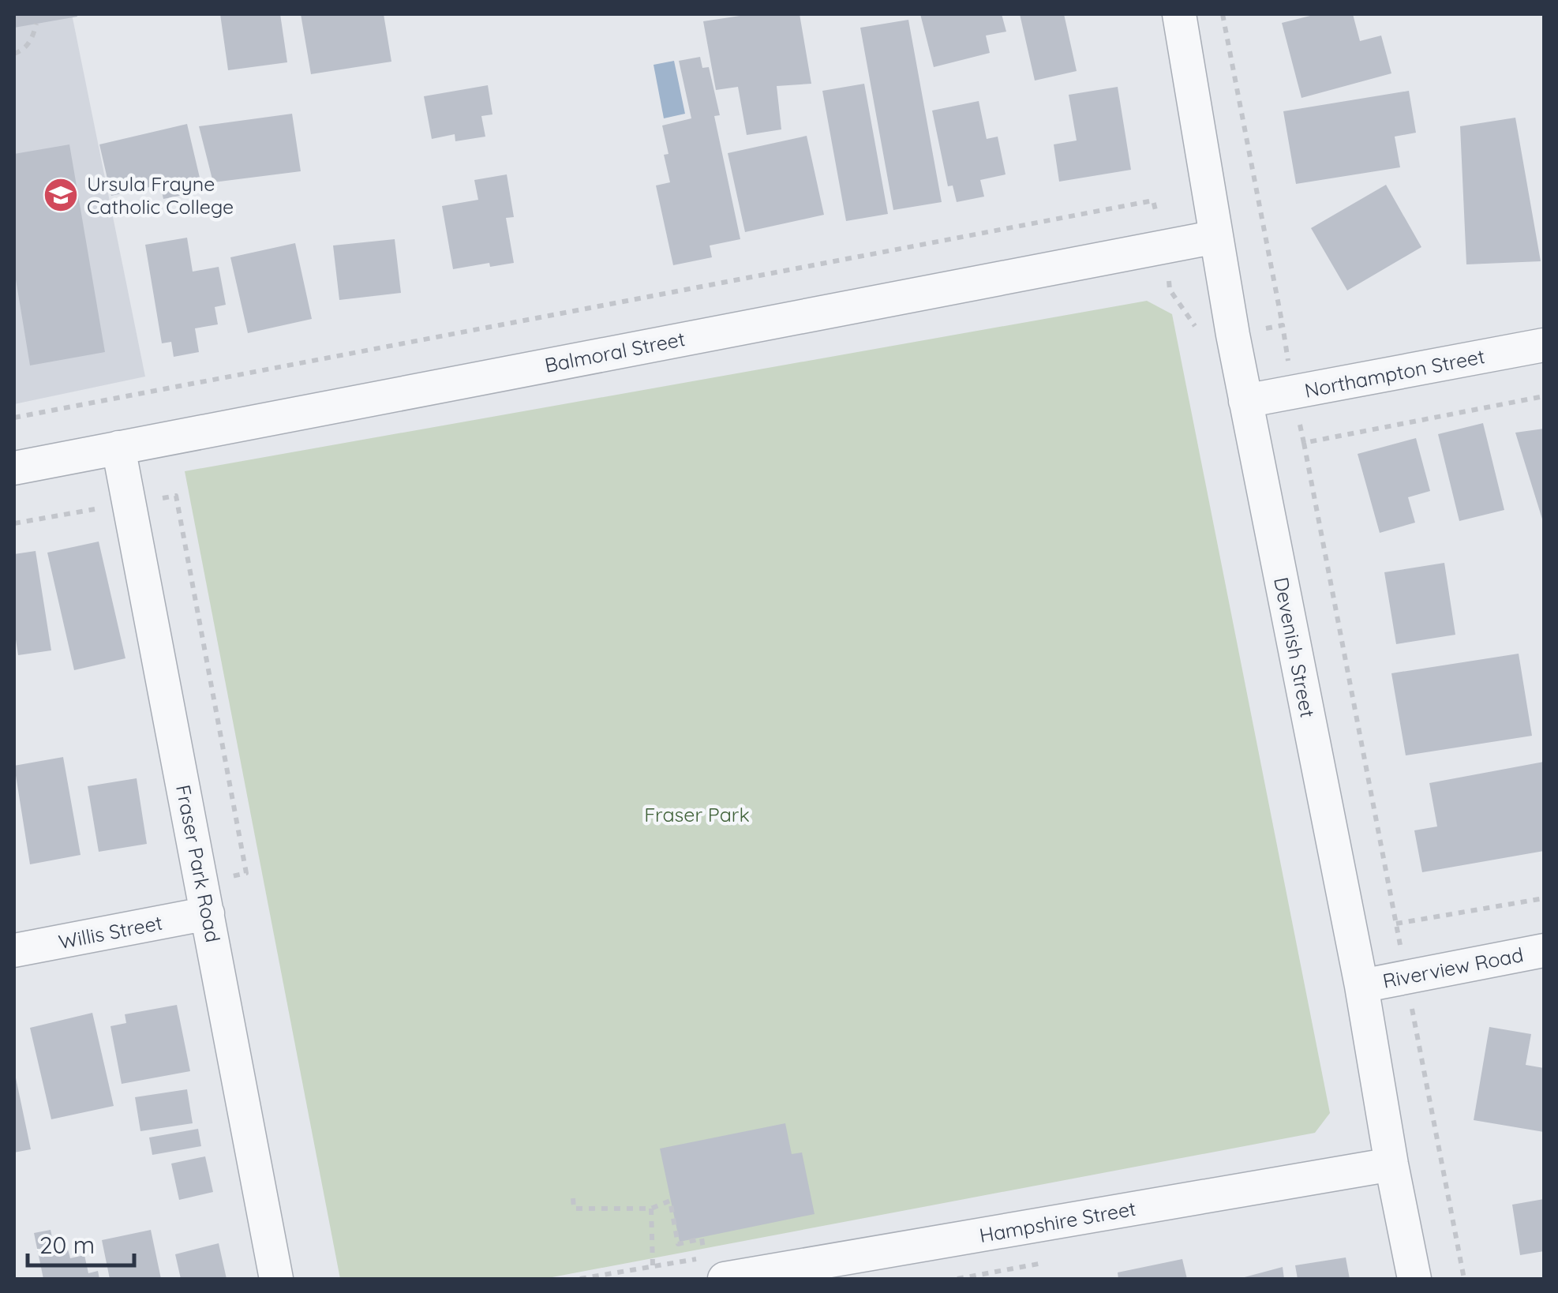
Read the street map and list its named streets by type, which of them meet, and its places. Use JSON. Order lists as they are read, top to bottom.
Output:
{
  "streets": {
    "street": [
      "Balmoral Street",
      "Northampton Street",
      "Devenish Street",
      "Fraser Park Road",
      "Willis Street",
      "Riverview Road",
      "Hampshire Street"
    ]
  },
  "crossings": [
    ["Balmoral Street", "Devenish Street"],
    ["Balmoral Street", "Fraser Park Road"],
    ["Northampton Street", "Devenish Street"],
    ["Devenish Street", "Riverview Road"],
    ["Devenish Street", "Hampshire Street"],
    ["Fraser Park Road", "Willis Street"]
  ],
  "parks": ["Fraser Park"],
  "places": {
    "school or university": ["Ursula Frayne Catholic College"]
  },
  "scale_bar": "20 m"
}
